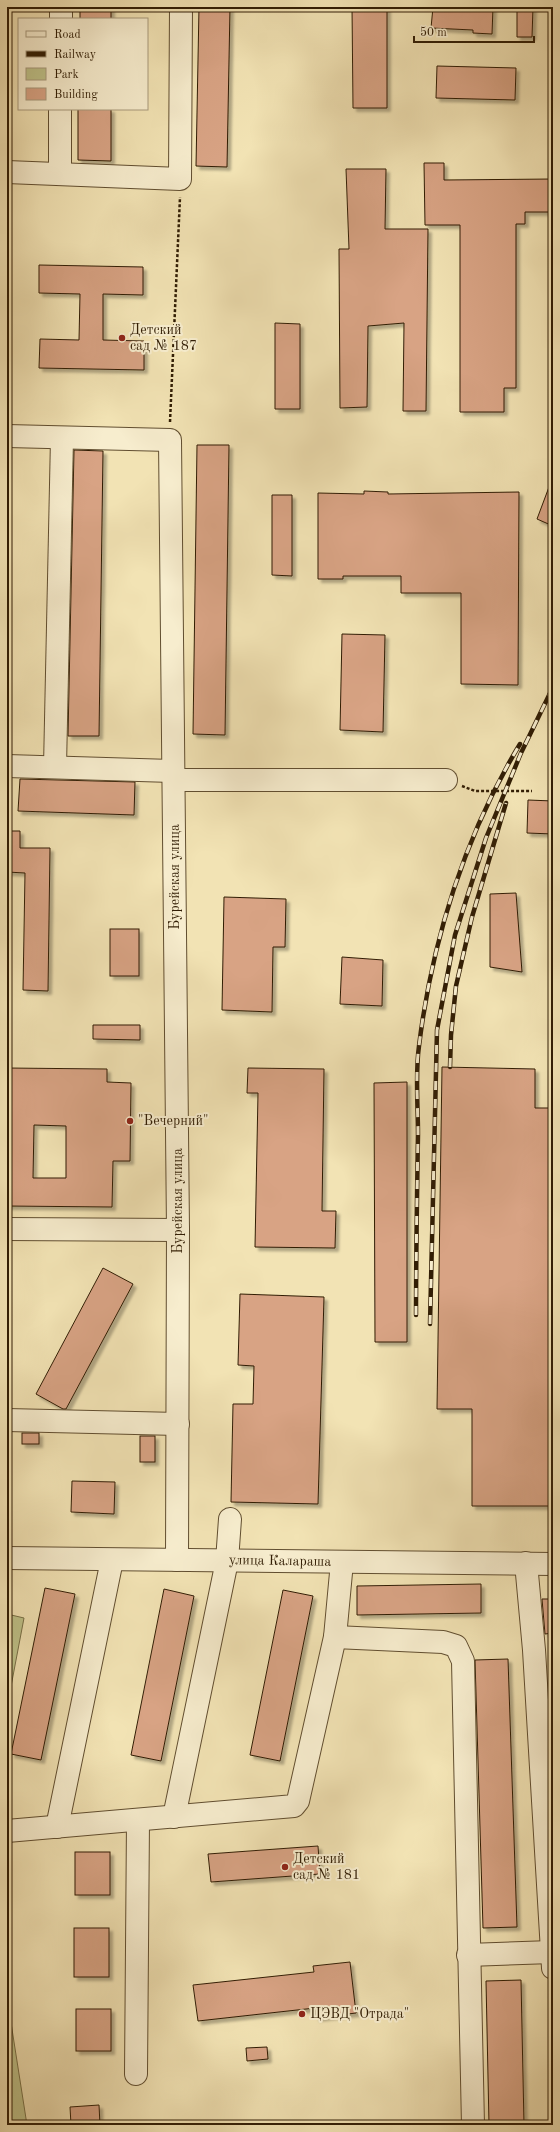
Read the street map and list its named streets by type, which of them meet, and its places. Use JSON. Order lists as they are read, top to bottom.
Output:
{
  "streets": {
    "street": ["Бурейская улица", "улица Калараша"]
  },
  "crossings": [
    ["Бурейская улица", "улица Калараша"]
  ],
  "places": [
    "Детский сад № 187",
    "\"Вечерний\"",
    "Детский сад № 181",
    "ЦЭВД \"Отрада\""
  ],
  "legend": [
    "Road",
    "Railway",
    "Park",
    "Building"
  ],
  "scale_bar": "50 m"
}
